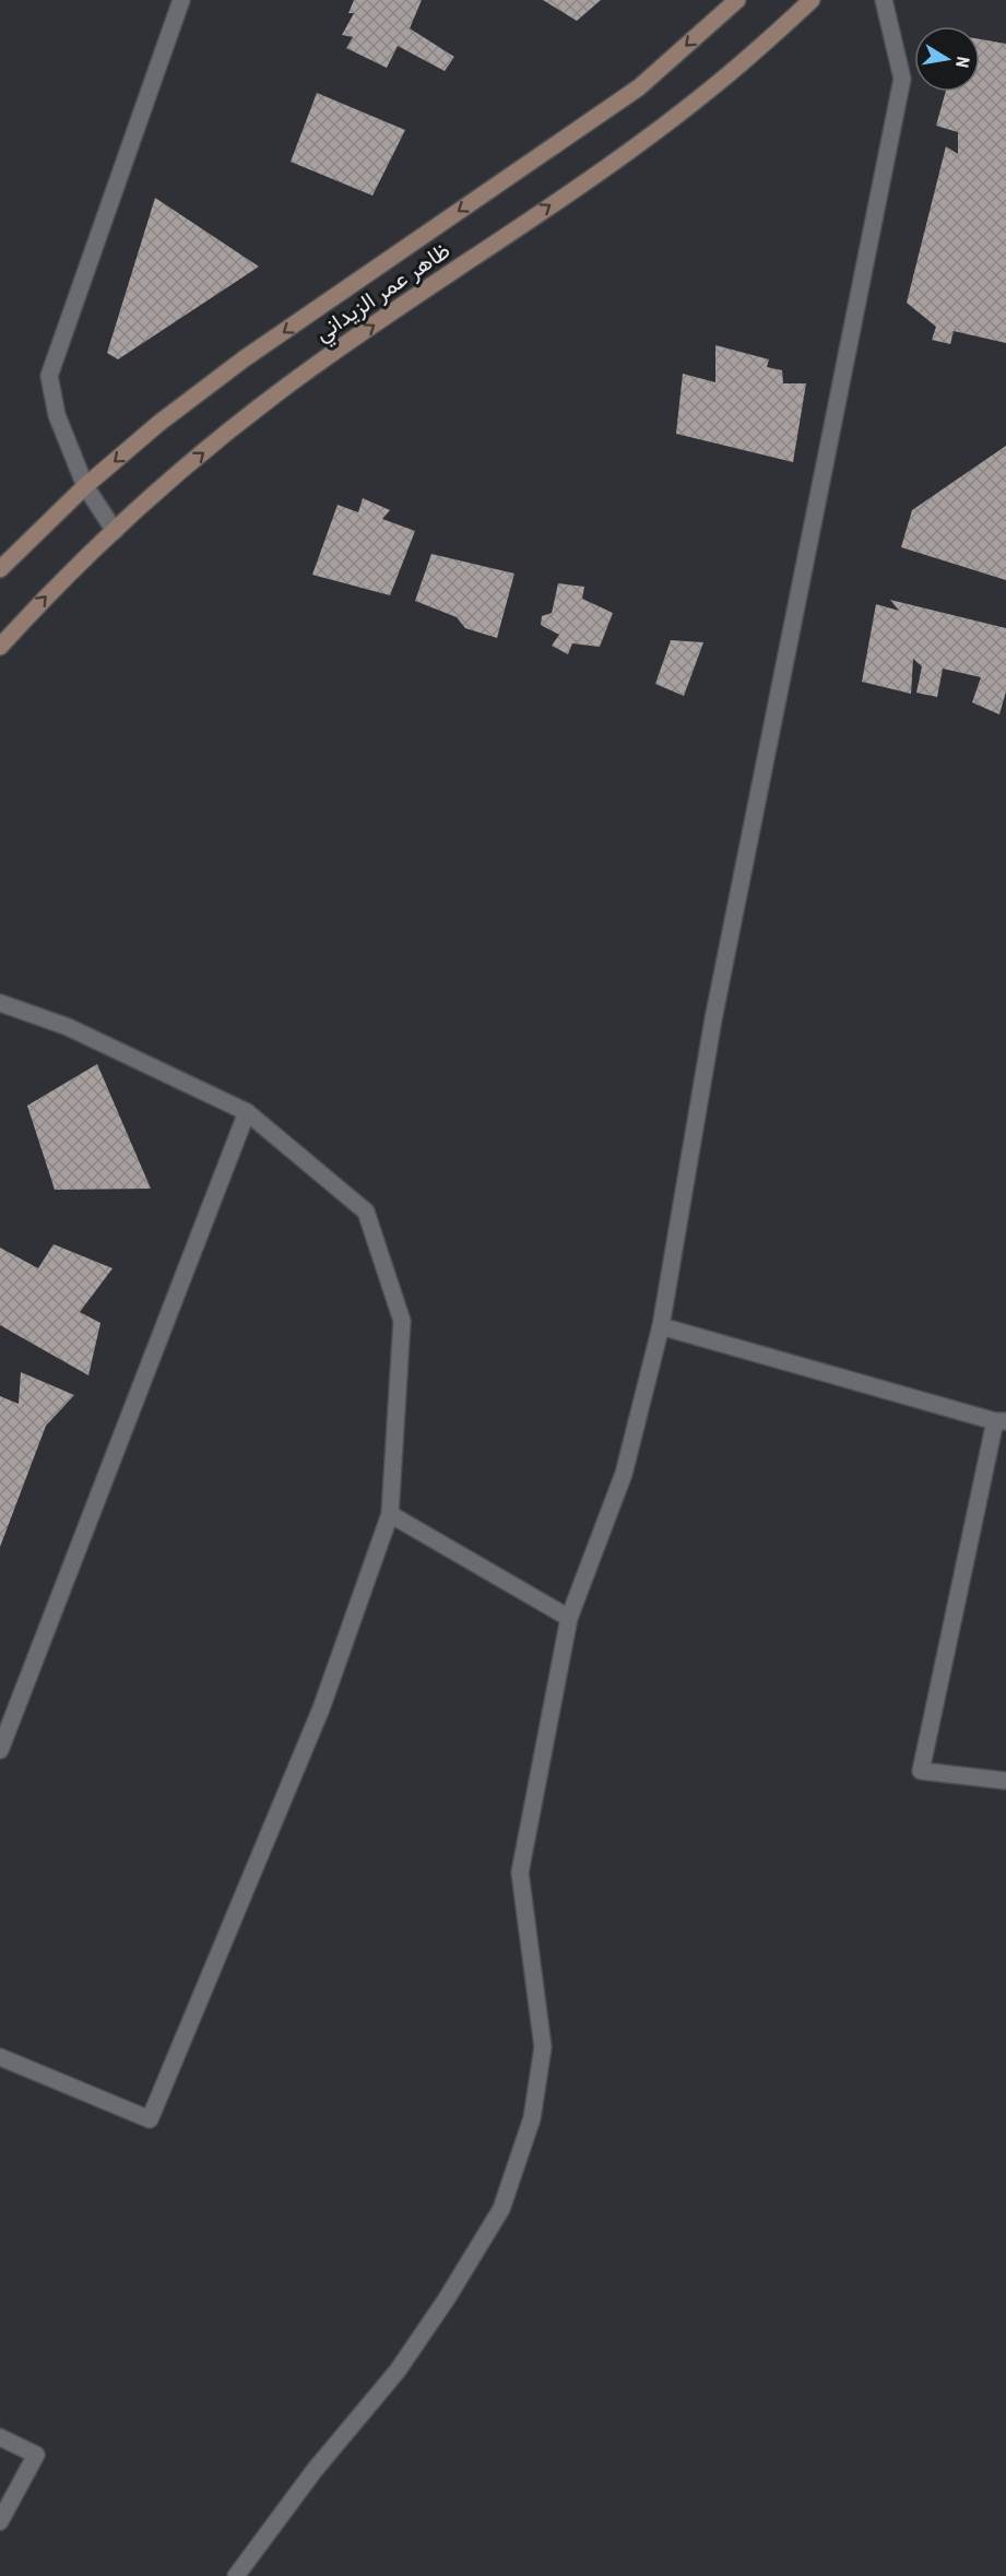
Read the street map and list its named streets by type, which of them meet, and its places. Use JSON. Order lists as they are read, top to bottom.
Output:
{
  "streets": {
    "main road": ["ظاهر عمر الزيداني"]
  },
  "north": "right"
}
